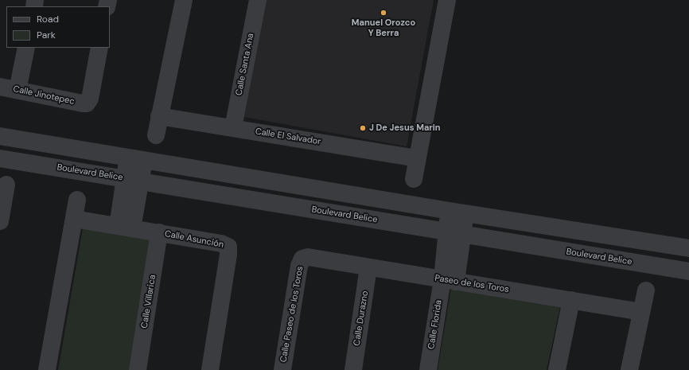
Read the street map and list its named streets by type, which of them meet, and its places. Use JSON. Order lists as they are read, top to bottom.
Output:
{
  "streets": {
    "street": [
      "Calle Santa Ana",
      "Calle Jinotepec",
      "Calle El Salvador",
      "Boulevard Belice",
      "Calle Asunción",
      "Paseo de los Toros",
      "Calle Villarica",
      "Calle Paseo de los Toros",
      "Calle Durazno",
      "Calle Florida"
    ]
  },
  "crossings": [
    ["Calle Santa Ana", "Calle El Salvador"],
    ["Boulevard Belice", "Calle Florida"],
    ["Calle Asunción", "Calle Villarica"],
    ["Paseo de los Toros", "Calle Paseo de los Toros"],
    ["Paseo de los Toros", "Calle Durazno"],
    ["Paseo de los Toros", "Calle Florida"]
  ],
  "places": ["Manuel Orozco Y Berra", "J De Jesus Marin"],
  "legend": ["Road", "Park"]
}
